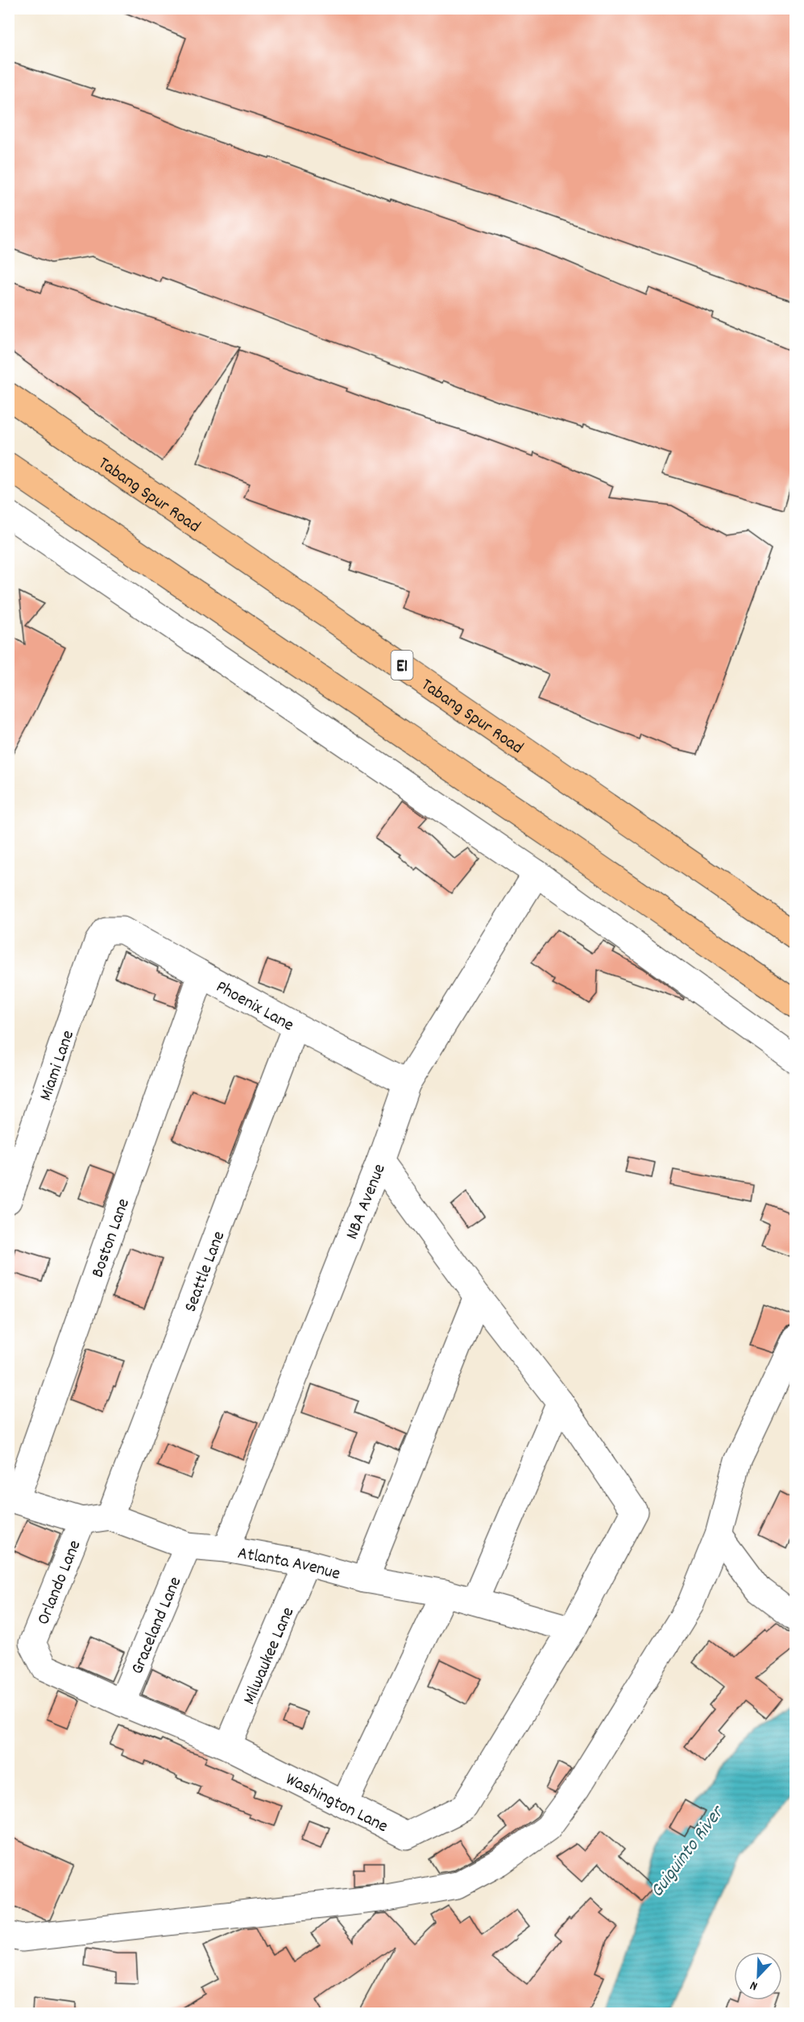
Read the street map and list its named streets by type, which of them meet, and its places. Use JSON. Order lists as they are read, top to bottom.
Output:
{
  "streets": {
    "highway": ["Tabang Spur Road", "E1"],
    "street": [
      "Phoenix Lane",
      "Miami Lane",
      "NBA Avenue",
      "Boston Lane",
      "Seattle Lane",
      "Atlanta Avenue",
      "Orlando Lane",
      "Graceland Lane",
      "Milwaukee Lane",
      "Washington Lane"
    ]
  },
  "crossings": [
    ["Phoenix Lane", "Miami Lane"],
    ["Phoenix Lane", "NBA Avenue"],
    ["Phoenix Lane", "Boston Lane"],
    ["Phoenix Lane", "Seattle Lane"],
    ["NBA Avenue", "Atlanta Avenue"],
    ["Boston Lane", "Atlanta Avenue"],
    ["Seattle Lane", "Atlanta Avenue"],
    ["Atlanta Avenue", "Orlando Lane"],
    ["Atlanta Avenue", "Graceland Lane"],
    ["Atlanta Avenue", "Milwaukee Lane"],
    ["Atlanta Avenue", "Washington Lane"],
    ["Orlando Lane", "Washington Lane"],
    ["Graceland Lane", "Washington Lane"],
    ["Milwaukee Lane", "Washington Lane"]
  ],
  "water": ["Guiguinto River"],
  "north": "bottom left"
}
